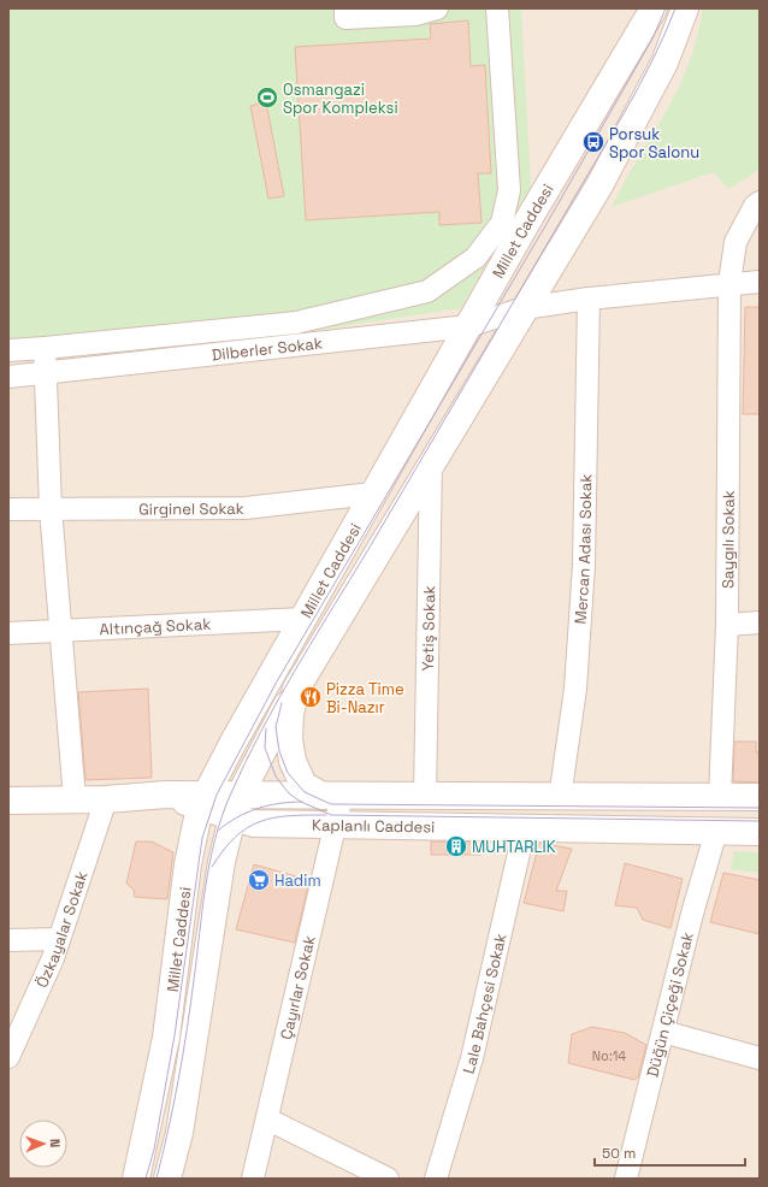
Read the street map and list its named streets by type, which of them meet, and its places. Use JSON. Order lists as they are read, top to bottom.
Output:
{
  "streets": {
    "main road": ["Millet Caddesi", "Kaplanlı Caddesi"],
    "street": [
      "Dilberler Sokak",
      "Girginel Sokak",
      "Saygılı Sokak",
      "Mercan Adası Sokak",
      "Altınçağ Sokak",
      "Yetiş Sokak",
      "Özkayalar Sokak",
      "Çayırlar Sokak",
      "Lale Bahçesi Sokak",
      "Düğün Çiçeği Sokak"
    ]
  },
  "crossings": [
    ["Millet Caddesi", "Dilberler Sokak"],
    ["Millet Caddesi", "Girginel Sokak"],
    ["Millet Caddesi", "Altınçağ Sokak"],
    ["Millet Caddesi", "Yetiş Sokak"],
    ["Millet Caddesi", "Kaplanlı Caddesi"],
    ["Millet Caddesi", "Çayırlar Sokak"],
    ["Dilberler Sokak", "Saygılı Sokak"],
    ["Dilberler Sokak", "Mercan Adası Sokak"],
    ["Saygılı Sokak", "Kaplanlı Caddesi"],
    ["Mercan Adası Sokak", "Kaplanlı Caddesi"],
    ["Yetiş Sokak", "Kaplanlı Caddesi"],
    ["Kaplanlı Caddesi", "Özkayalar Sokak"],
    ["Kaplanlı Caddesi", "Çayırlar Sokak"],
    ["Kaplanlı Caddesi", "Lale Bahçesi Sokak"],
    ["Kaplanlı Caddesi", "Düğün Çiçeği Sokak"]
  ],
  "places": {
    "sports": ["Osmangazi Spor Kompleksi"],
    "bus stop": ["Porsuk Spor Salonu"],
    "restaurant": ["Pizza Time Bi-Nazır"],
    "building": ["MUHTARLIK"],
    "supermarket": ["Hadim"]
  },
  "house_numbers": ["No:14"],
  "scale_bar": "50 m",
  "north": "right"
}
